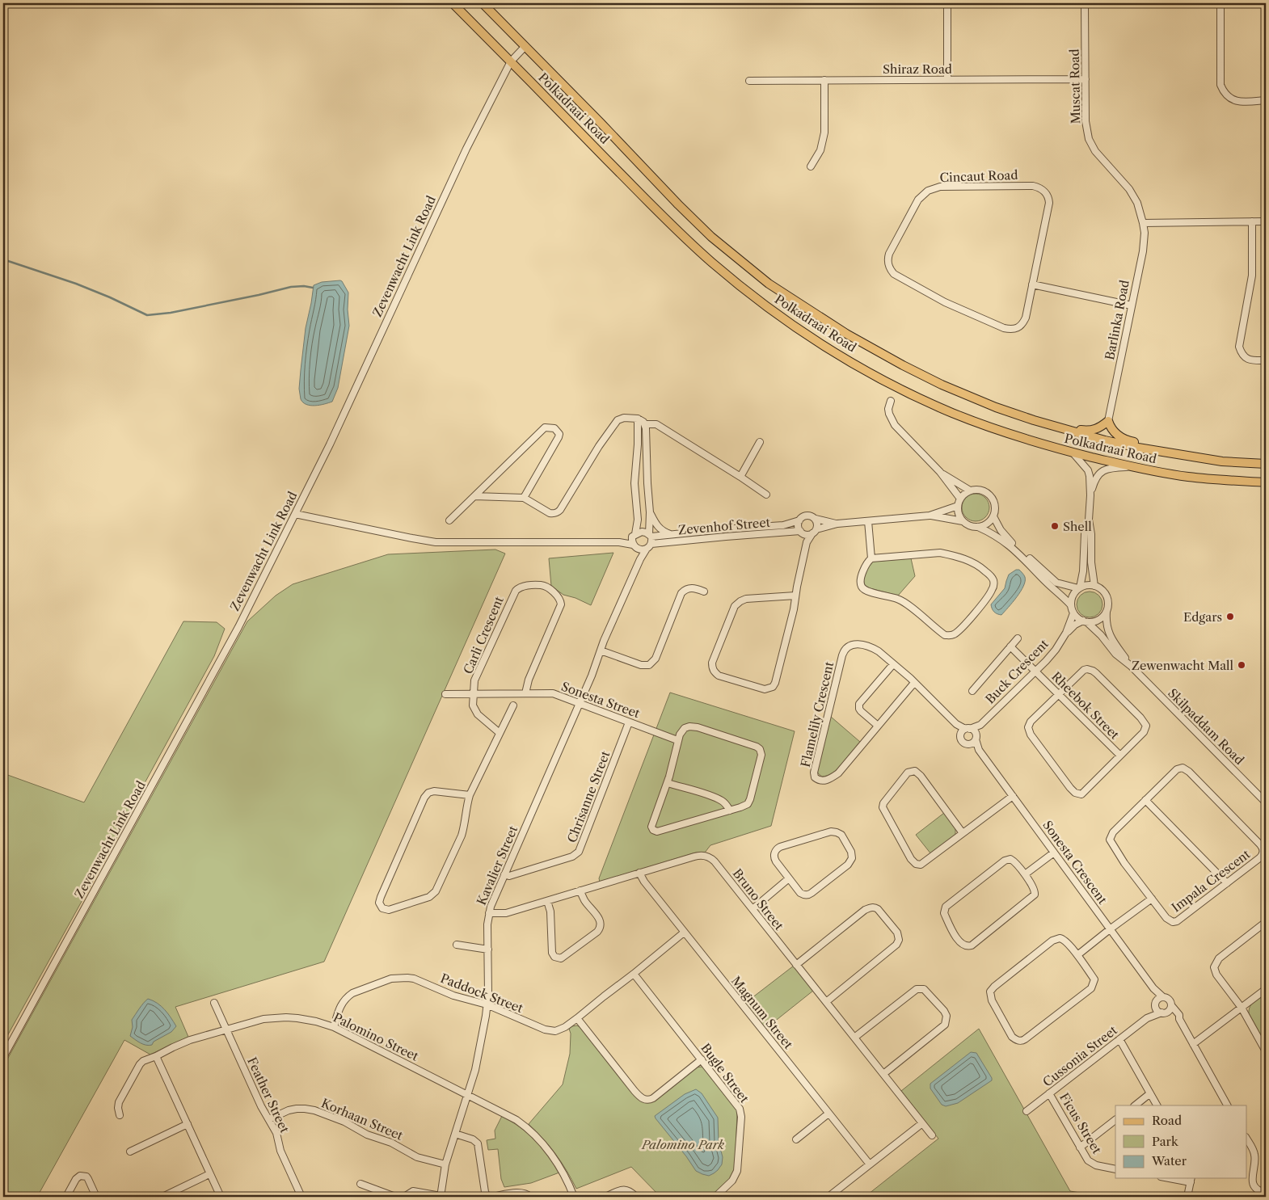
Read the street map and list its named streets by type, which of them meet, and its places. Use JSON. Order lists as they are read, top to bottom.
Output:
{
  "streets": {
    "main road": ["Polkadraai Road"],
    "street": [
      "Shiraz Road",
      "Muscat Road",
      "Cincaut Road",
      "Zevenwacht Link Road",
      "Barlinka Road",
      "Zevenhof Street",
      "Carli Crescent",
      "Buck Crescent",
      "Sonesta Street",
      "Rheebok Street",
      "Flamelily Crescent",
      "Skilpaddam Road",
      "Chrisanne Street",
      "Sonesta Crescent",
      "Kavalier Street",
      "Impala Crescent",
      "Bruno Street",
      "Paddock Street",
      "Magnum Street",
      "Palomino Street",
      "Cussonia Street",
      "Bugle Street",
      "Feather Street",
      "Korhaan Street",
      "Ficus Street"
    ]
  },
  "crossings": [
    ["Shiraz Road", "Muscat Road"],
    ["Muscat Road", "Barlinka Road"],
    ["Polkadraai Road", "Zevenwacht Link Road"],
    ["Zevenhof Street", "Kavalier Street"],
    ["Carli Crescent", "Sonesta Street"],
    ["Buck Crescent", "Rheebok Street"],
    ["Buck Crescent", "Sonesta Crescent"],
    ["Sonesta Street", "Chrisanne Street"],
    ["Sonesta Street", "Kavalier Street"],
    ["Chrisanne Street", "Kavalier Street"],
    ["Sonesta Crescent", "Impala Crescent"],
    ["Sonesta Crescent", "Cussonia Street"],
    ["Kavalier Street", "Bruno Street"],
    ["Kavalier Street", "Paddock Street"],
    ["Kavalier Street", "Palomino Street"],
    ["Kavalier Street", "Korhaan Street"],
    ["Bruno Street", "Magnum Street"],
    ["Paddock Street", "Magnum Street"],
    ["Paddock Street", "Palomino Street"],
    ["Paddock Street", "Bugle Street"],
    ["Palomino Street", "Feather Street"],
    ["Cussonia Street", "Ficus Street"],
    ["Feather Street", "Korhaan Street"]
  ],
  "parks": ["Palomino Park"],
  "places": ["Shell", "Edgars", "Zewenwacht Mall"],
  "legend": ["Road", "Park", "Water"]
}
